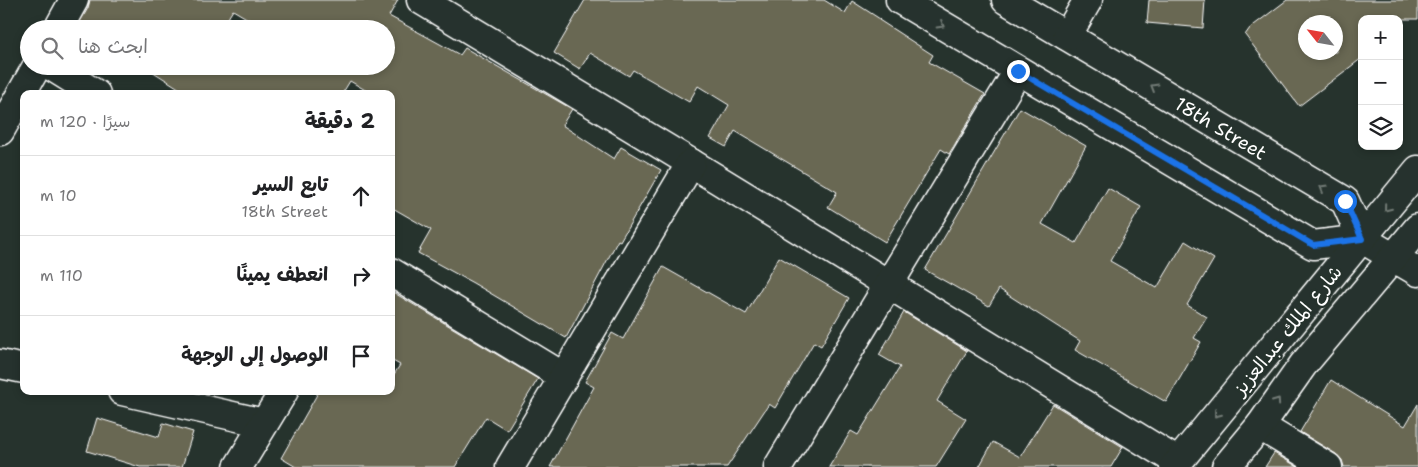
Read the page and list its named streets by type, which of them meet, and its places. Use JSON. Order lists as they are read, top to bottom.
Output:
{
  "streets": {
    "street": ["18th Street", "شارع الملك عبدالعزيز"]
  },
  "crossings": [
    ["18th Street", "شارع الملك عبدالعزيز"]
  ],
  "north": "top left",
  "page": {
    "map_buttons": ["+", "−"],
    "search": "ابحث هنا",
    "heading": ["2 دقيقة", "سيرًا · 120 m"],
    "list": [
      ["تابع السير", "18th Street", "10 m"],
      ["انعطف يمينًا", "110 m"],
      "الوصول إلى الوجهة"
    ]
  }
}
